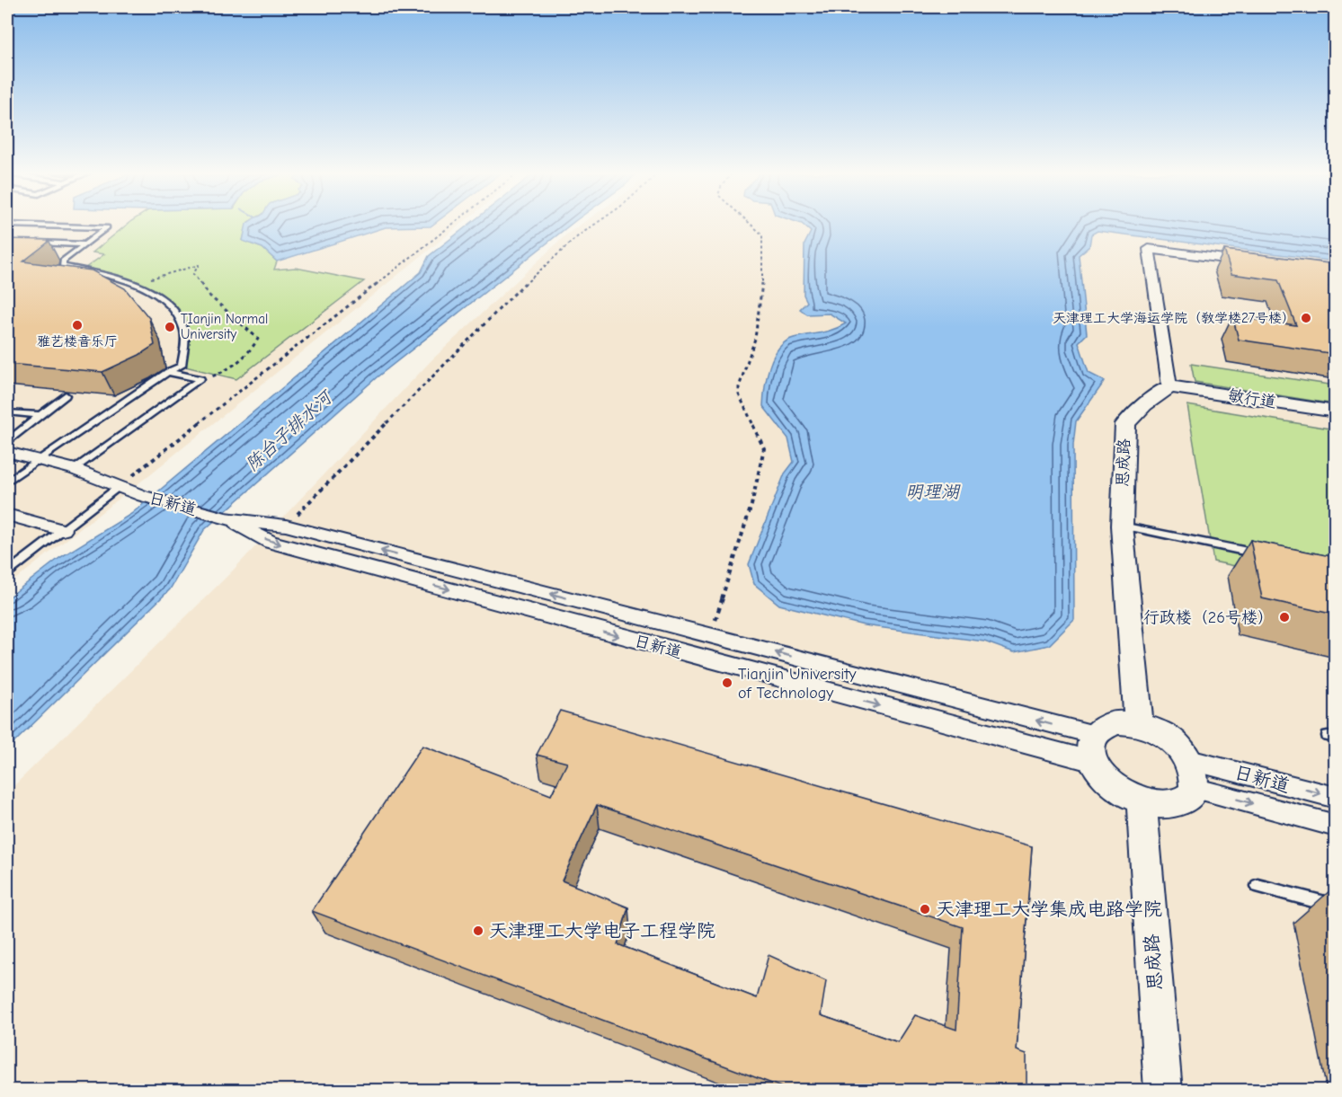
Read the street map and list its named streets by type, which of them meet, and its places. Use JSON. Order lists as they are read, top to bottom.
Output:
{
  "streets": {
    "street": ["敏行道", "思成路", "日新道"]
  },
  "crossings": [
    ["敏行道", "思成路"],
    ["思成路", "日新道"]
  ],
  "water": ["陈台子排水河", "明理湖"],
  "places": [
    "天津理工大学海运学院（教学楼27号楼）",
    "雅艺楼音乐厅",
    "TIanjin Normal University",
    "行政楼（26号楼）",
    "Tianjin University of Technology",
    "天津理工大学集成电路学院",
    "天津理工大学电子工程学院"
  ]
}
